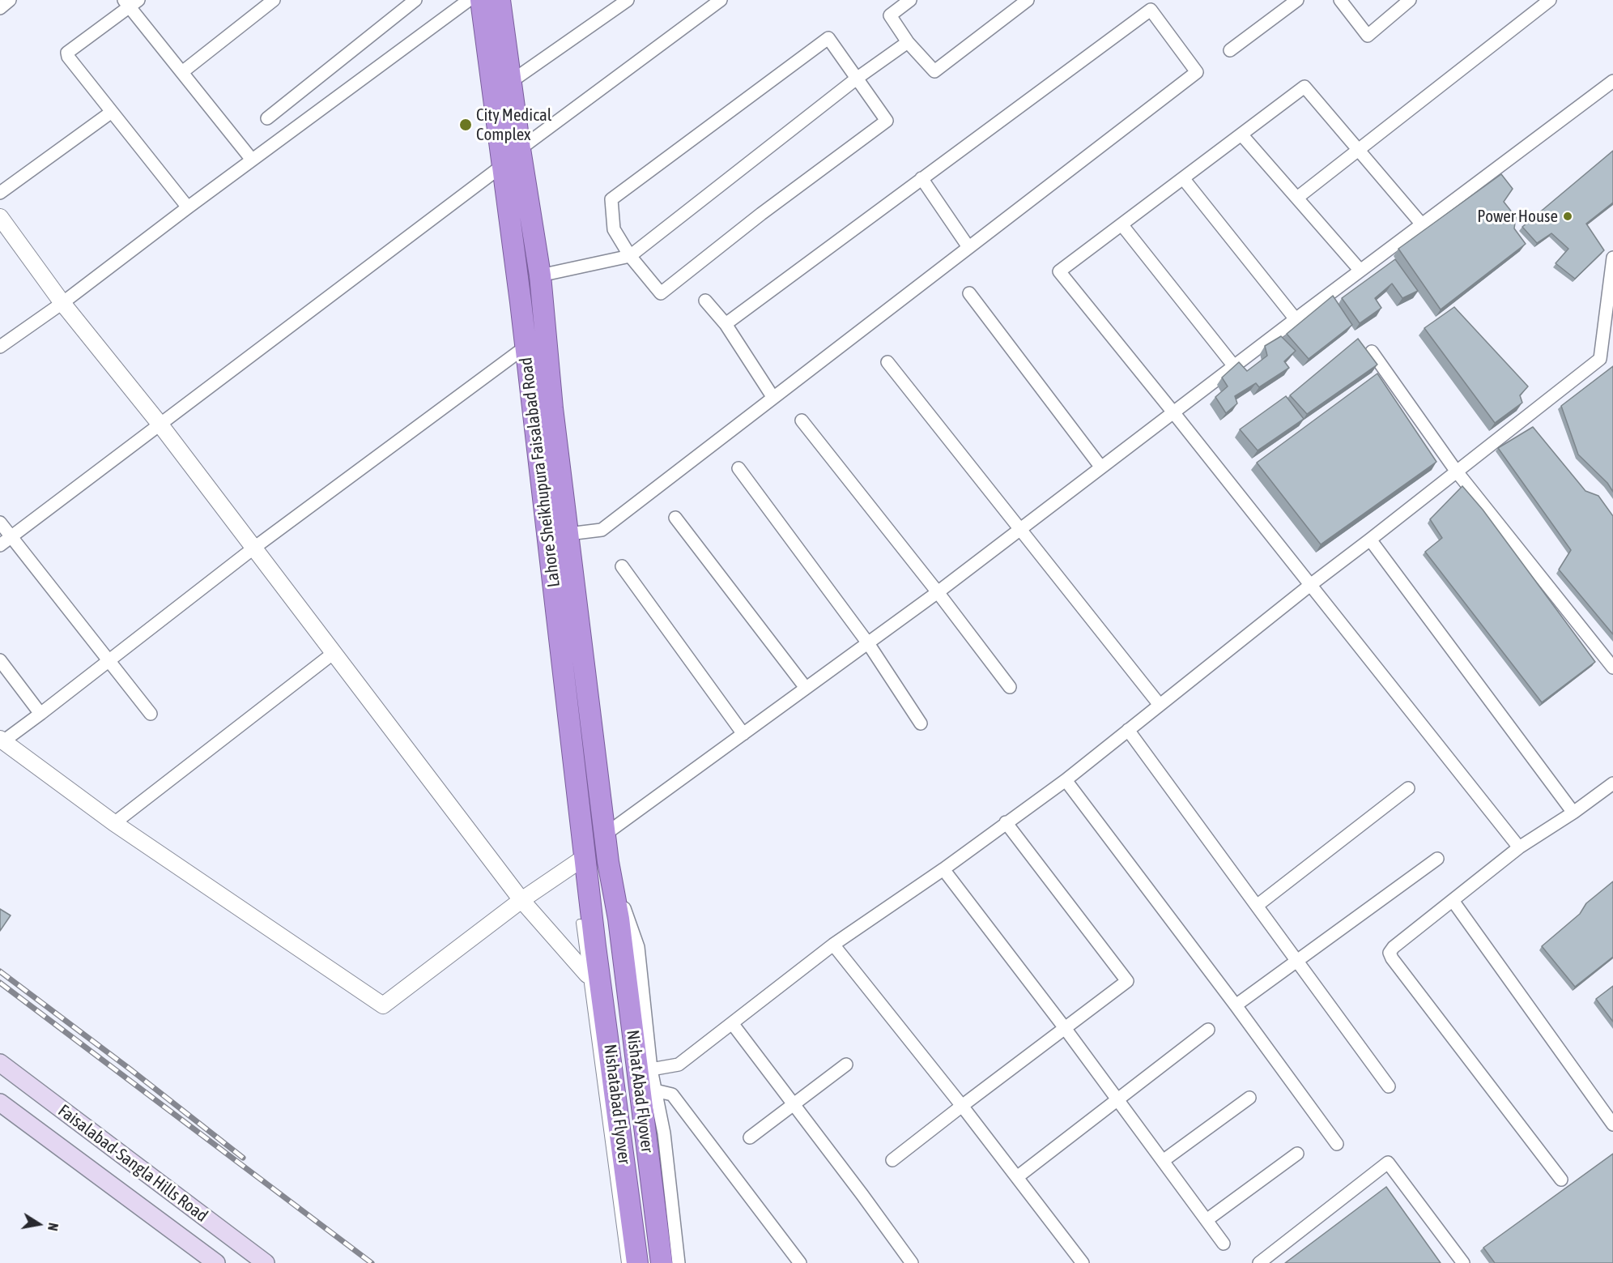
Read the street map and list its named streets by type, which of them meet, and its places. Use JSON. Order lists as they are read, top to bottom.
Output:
{
  "streets": {
    "highway": ["Lahore Sheikhupura Faisalabad Road", "Nishat Abad Flyover", "Nishatabad Flyover"],
    "main road": ["Faisalabad-Sangla Hills Road"]
  },
  "crossings": [
    ["Lahore Sheikhupura Faisalabad Road", "Nishat Abad Flyover"],
    ["Lahore Sheikhupura Faisalabad Road", "Nishatabad Flyover"]
  ],
  "places": ["City Medical Complex", "Power House"],
  "north": "right"
}
